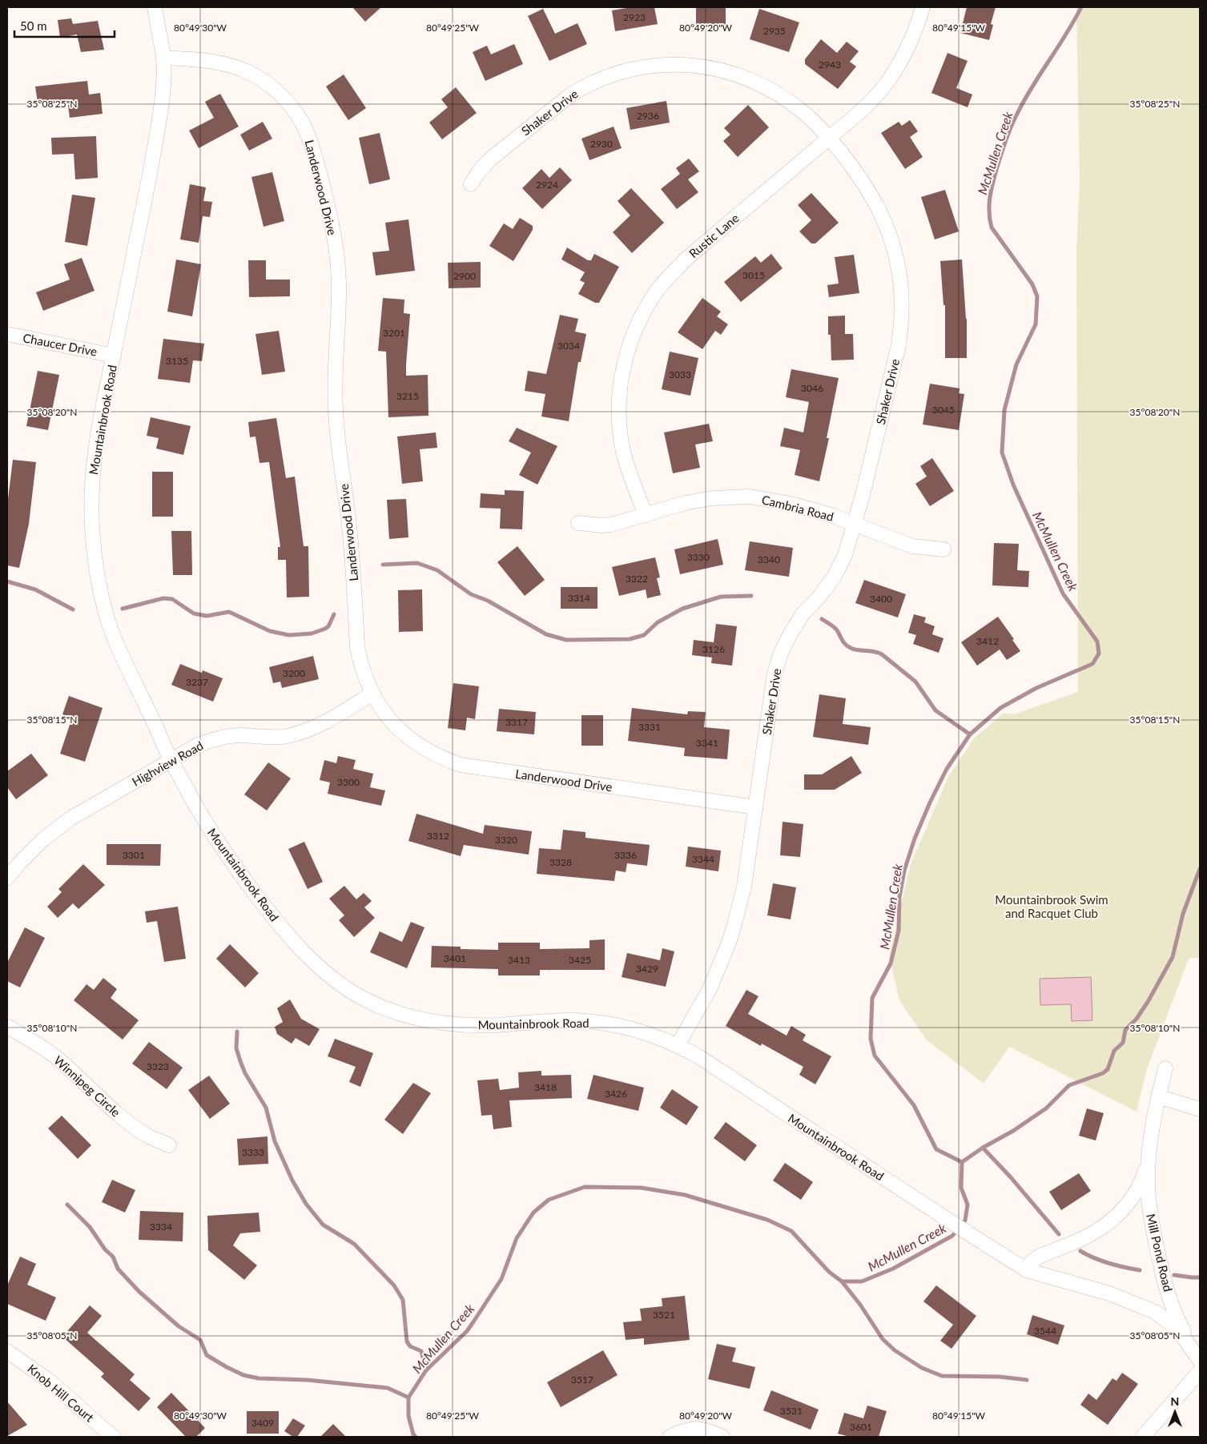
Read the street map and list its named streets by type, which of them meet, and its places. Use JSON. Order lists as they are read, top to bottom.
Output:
{
  "streets": {
    "street": [
      "Shaker Drive",
      "Landerwood Drive",
      "Rustic Lane",
      "Chaucer Drive",
      "Mountainbrook Road",
      "Cambria Road",
      "Highview Road",
      "Winnipeg Circle",
      "Mill Pond Road",
      "Knob Hill Court"
    ]
  },
  "crossings": [
    ["Shaker Drive", "Landerwood Drive"],
    ["Shaker Drive", "Rustic Lane"],
    ["Shaker Drive", "Mountainbrook Road"],
    ["Shaker Drive", "Cambria Road"],
    ["Landerwood Drive", "Mountainbrook Road"],
    ["Landerwood Drive", "Highview Road"],
    ["Rustic Lane", "Cambria Road"],
    ["Chaucer Drive", "Mountainbrook Road"],
    ["Mountainbrook Road", "Highview Road"],
    ["Mountainbrook Road", "Mill Pond Road"]
  ],
  "water": ["McMullen Creek"],
  "parks": ["Mountainbrook Swim and Racquet Club"],
  "house_numbers": [
    "2923",
    "2935",
    "2943",
    "2936",
    "2930",
    "2924",
    "3015",
    "2900",
    "3201",
    "3034",
    "3135",
    "3033",
    "3046",
    "3215",
    "3045",
    "3330",
    "3340",
    "3322",
    "3314",
    "3400",
    "3412",
    "3126",
    "3200",
    "3237",
    "3317",
    "3331",
    "3341",
    "3300",
    "3312",
    "3320",
    "3301",
    "3336",
    "3344",
    "3328",
    "3401",
    "3413",
    "3425",
    "3429",
    "3323",
    "3418",
    "3426",
    "3333",
    "3334",
    "3521",
    "3544",
    "3517",
    "3531",
    "3409",
    "3601"
  ],
  "scale_bar": "50 m",
  "north": "top",
  "coordinates": [
    "80°49'30\"W",
    "80°49'25\"W",
    "80°49'20\"W",
    "80°49'15\"W",
    "35°08'25\"N",
    "35°08'20\"N",
    "35°08'15\"N",
    "35°08'10\"N",
    "35°08'05\"N"
  ]
}
